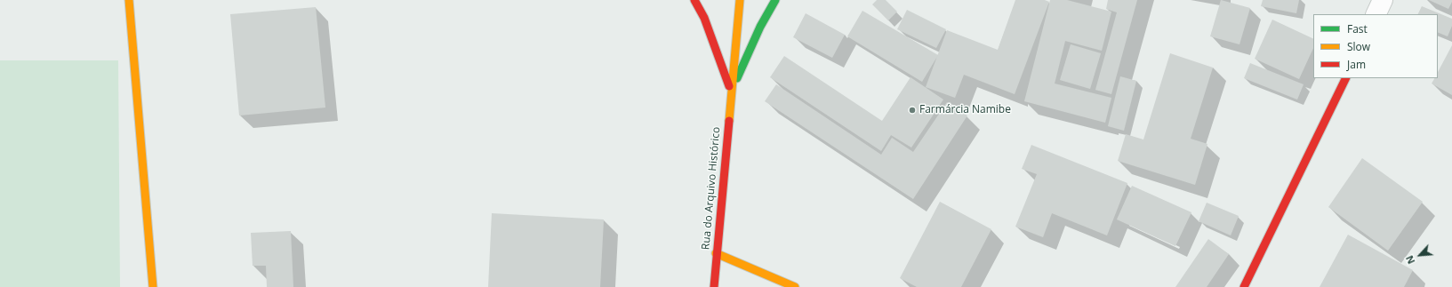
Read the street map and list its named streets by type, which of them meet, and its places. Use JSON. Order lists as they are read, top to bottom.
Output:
{
  "streets": {
    "street": ["Rua do Arquivo Histórico"]
  },
  "places": ["Farmárcia Namibe"],
  "legend": ["Fast", "Slow", "Jam"],
  "north": "bottom left"
}
